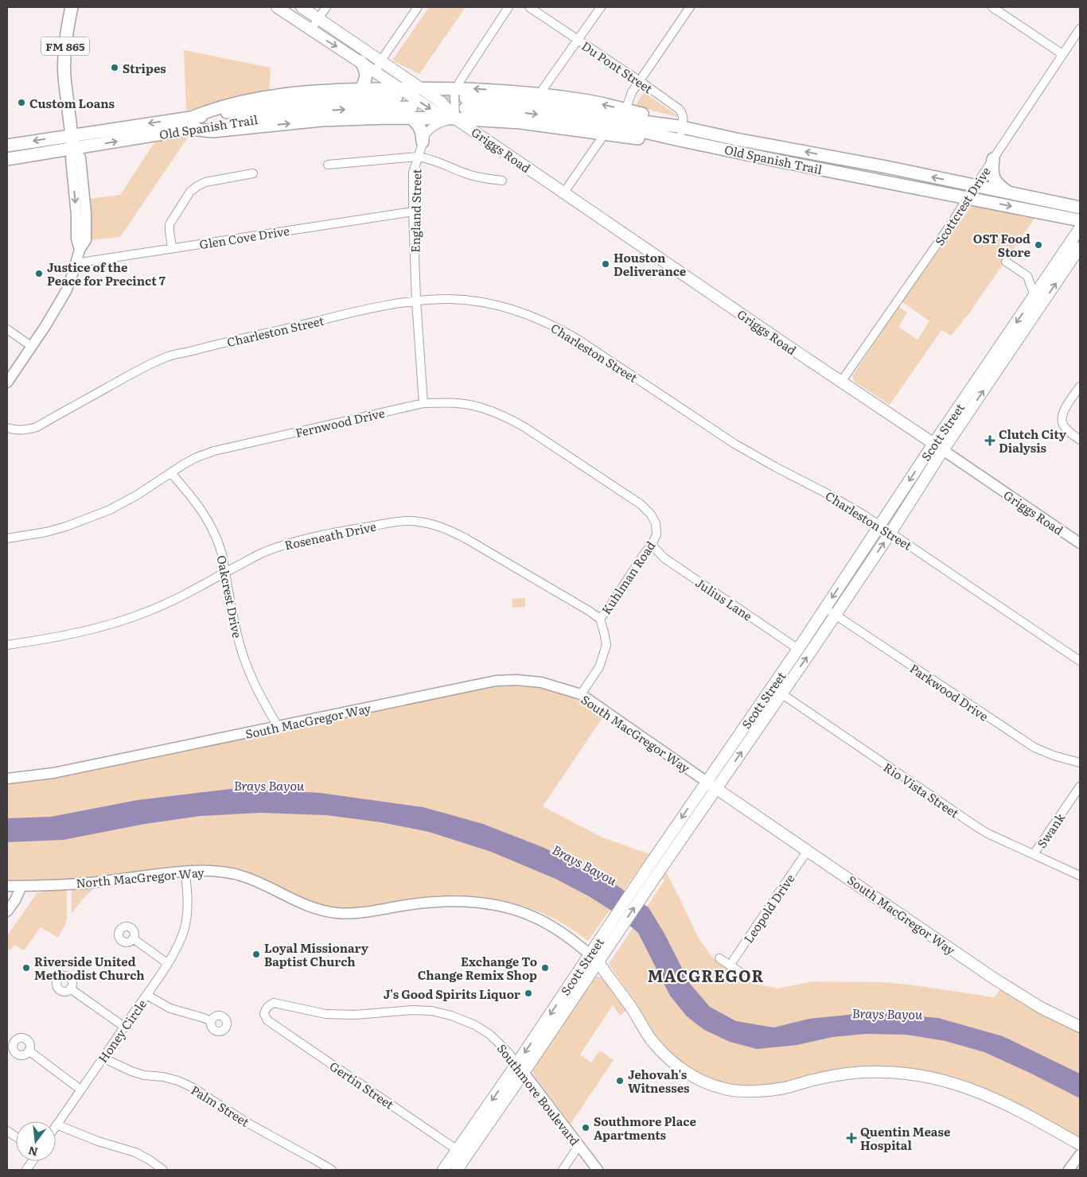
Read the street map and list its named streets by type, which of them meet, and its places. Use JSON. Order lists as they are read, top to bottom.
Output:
{
  "streets": {
    "main road": [
      "FM 865",
      "Old Spanish Trail",
      "Griggs Road",
      "Scott Street",
      "South MacGregor Way",
      "North MacGregor Way"
    ],
    "street": [
      "Du Pont Street",
      "Scottcrest Drive",
      "England Street",
      "Glen Cove Drive",
      "Charleston Street",
      "Fernwood Drive",
      "Roseneath Drive",
      "Kuhlman Road",
      "Oakcrest Drive",
      "Julius Lane",
      "Parkwood Drive",
      "Rio Vista Street",
      "Swank",
      "Leopold Drive",
      "Honey Circle",
      "Gertin Street",
      "Southmore Boulevard",
      "Palm Street"
    ]
  },
  "crossings": [
    ["FM 865", "Old Spanish Trail"],
    ["Du Pont Street", "Old Spanish Trail"],
    ["Old Spanish Trail", "Griggs Road"],
    ["Old Spanish Trail", "Scottcrest Drive"],
    ["Griggs Road", "Scottcrest Drive"],
    ["Griggs Road", "England Street"],
    ["Griggs Road", "Scott Street"],
    ["England Street", "Glen Cove Drive"],
    ["England Street", "Charleston Street"],
    ["England Street", "Fernwood Drive"],
    ["Charleston Street", "Scott Street"],
    ["Fernwood Drive", "Kuhlman Road"],
    ["Fernwood Drive", "Oakcrest Drive"],
    ["Scott Street", "Julius Lane"],
    ["Scott Street", "Parkwood Drive"],
    ["Scott Street", "South MacGregor Way"],
    ["Scott Street", "Rio Vista Street"],
    ["Scott Street", "North MacGregor Way"],
    ["Scott Street", "Gertin Street"],
    ["Scott Street", "Southmore Boulevard"],
    ["Roseneath Drive", "Kuhlman Road"],
    ["Roseneath Drive", "Oakcrest Drive"],
    ["Kuhlman Road", "Julius Lane"],
    ["Kuhlman Road", "South MacGregor Way"],
    ["Oakcrest Drive", "South MacGregor Way"],
    ["South MacGregor Way", "Leopold Drive"],
    ["Rio Vista Street", "Swank"],
    ["North MacGregor Way", "Honey Circle"],
    ["Honey Circle", "Palm Street"],
    ["Gertin Street", "Southmore Boulevard"]
  ],
  "districts": ["MACGREGOR"],
  "water": ["Brays Bayou"],
  "places": {
    "other": [
      "Stripes",
      "Custom Loans",
      "OST Food Store",
      "Houston Deliverance",
      "Justice of the Peace for Precinct 7",
      "Loyal Missionary Baptist Church",
      "Riverside United Methodist Church",
      "Exchange To Change Remix Shop",
      "J's Good Spirits Liquor",
      "Jehovah's Witnesses",
      "Southmore Place Apartments"
    ],
    "health": ["Clutch City Dialysis", "Quentin Mease Hospital"]
  },
  "north": "bottom"
}
